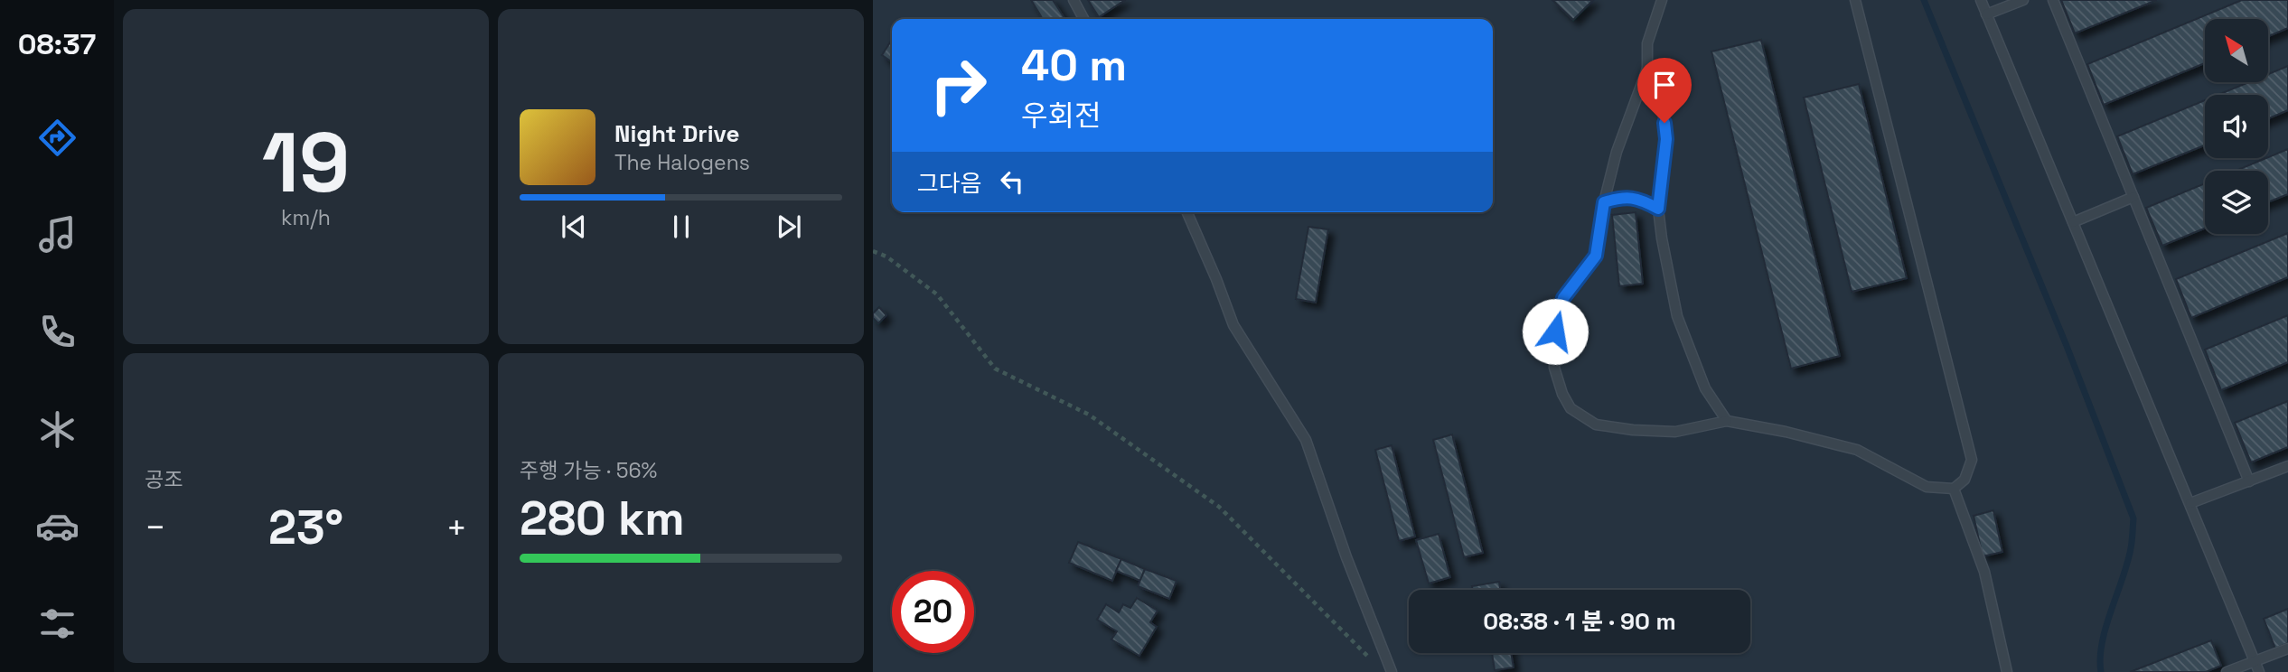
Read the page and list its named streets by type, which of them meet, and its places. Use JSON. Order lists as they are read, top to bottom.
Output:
{
  "north": "top left",
  "page": {
    "tabs": "08:37",
    "tile": [
      ["19", "km/h"],
      "공조",
      ["주행 가능 · 56%", "280 km"]
    ],
    "turn": ["40 m", "우회전"],
    "song": ["Night Drive", "The Halogens"],
    "then": "그다음",
    "heat": ["−", "23°", "+"],
    "limit": "20",
    "trip": "08:38 · 1 분 · 90 m"
  }
}
